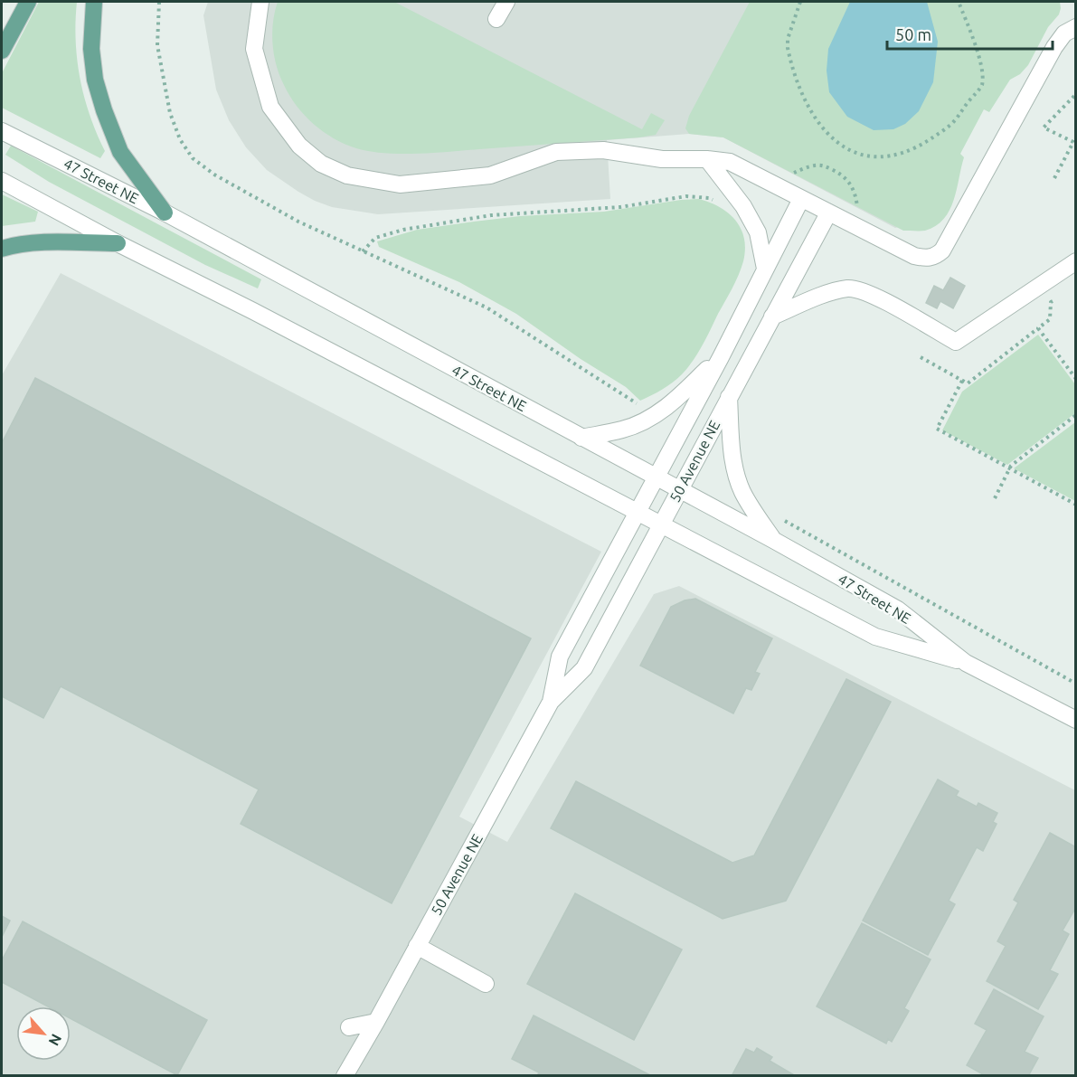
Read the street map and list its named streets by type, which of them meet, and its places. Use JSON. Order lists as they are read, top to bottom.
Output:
{
  "streets": {
    "street": ["47 Street NE", "50 Avenue NE"]
  },
  "crossings": [
    ["47 Street NE", "50 Avenue NE"]
  ],
  "scale_bar": "50 m",
  "north": "bottom right"
}
